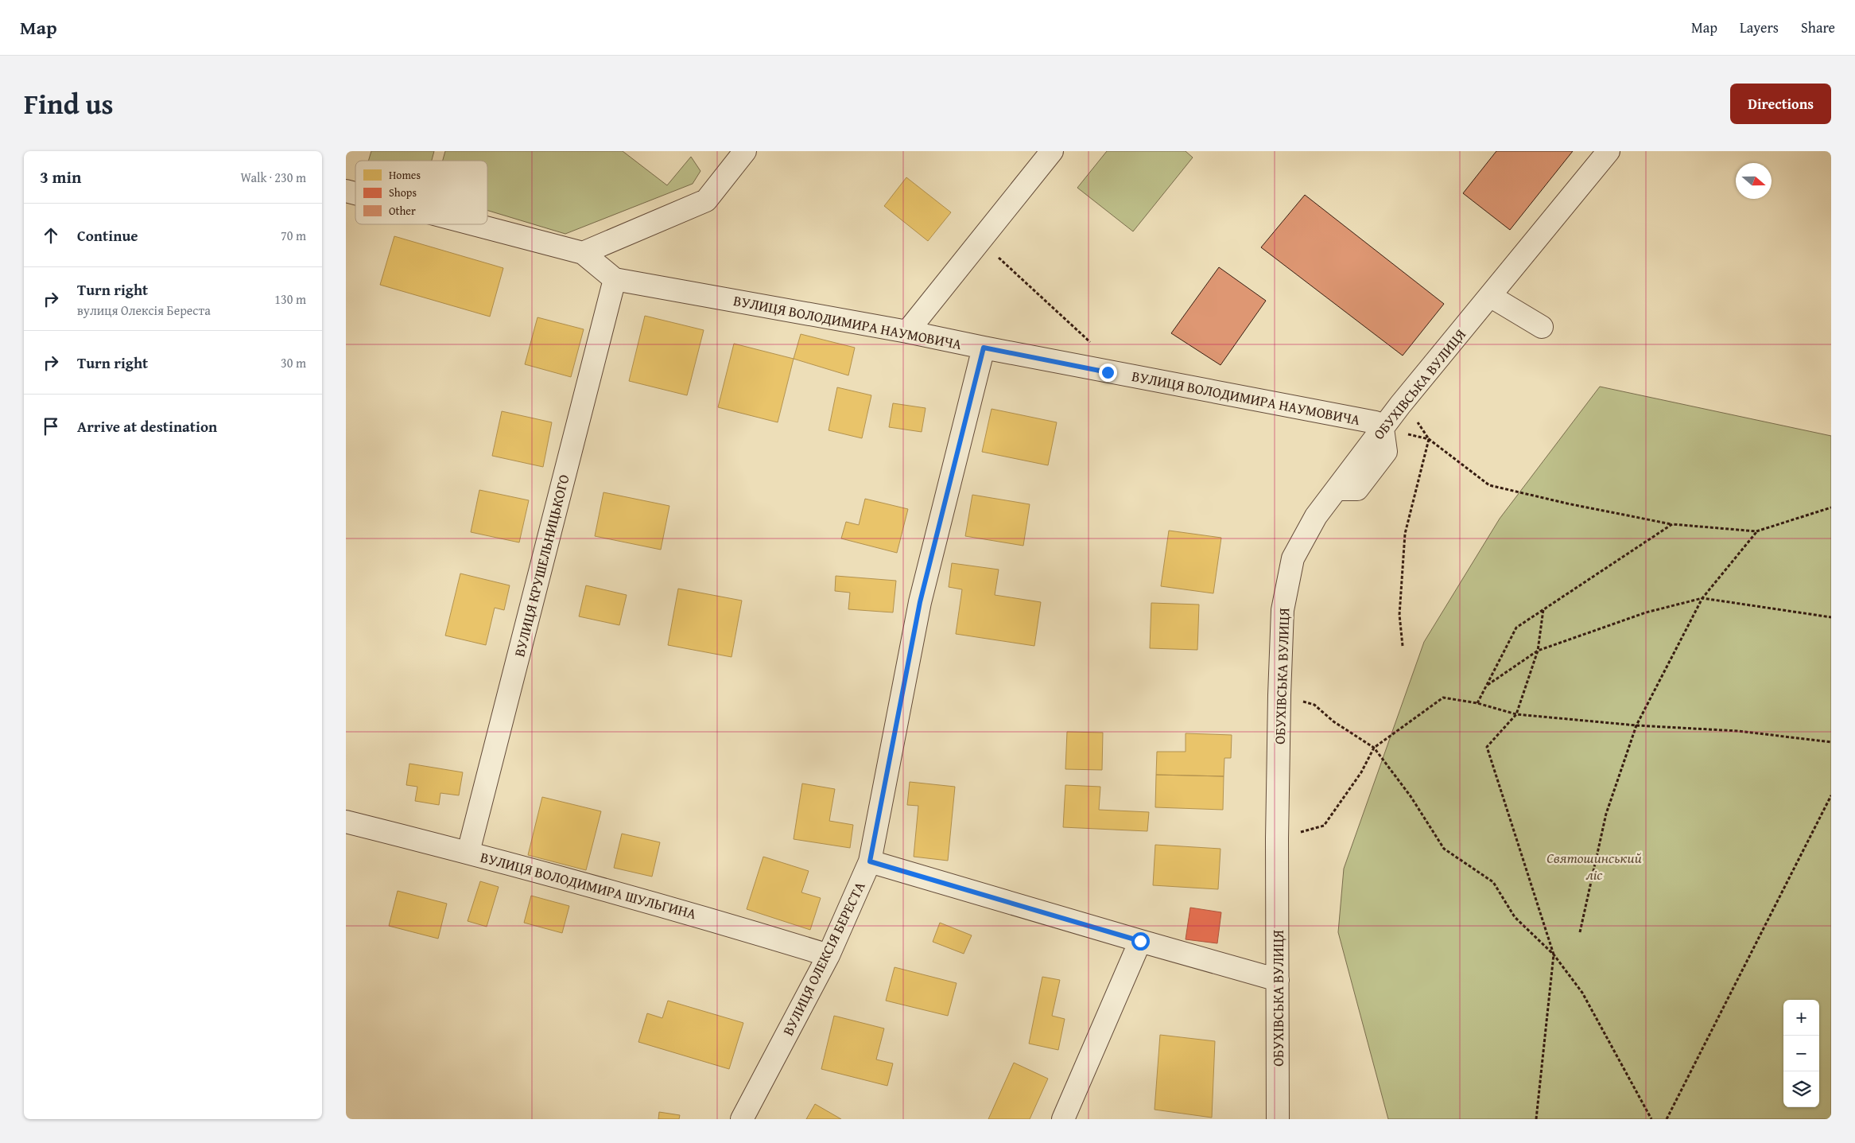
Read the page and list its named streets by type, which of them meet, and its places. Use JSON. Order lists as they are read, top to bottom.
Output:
{
  "streets": {
    "street": [
      "ВУЛИЦЯ ВОЛОДИМИРА НАУМОВИЧА",
      "ОБУХІВСЬКА ВУЛИЦЯ",
      "ВУЛИЦЯ КРУШЕЛЬНИЦЬКОГО",
      "ВУЛИЦЯ ВОЛОДИМИРА ШУЛЬГИНА",
      "ВУЛИЦЯ ОЛЕКСІЯ БЕРЕСТА"
    ]
  },
  "crossings": [
    ["ВУЛИЦЯ ВОЛОДИМИРА НАУМОВИЧА", "ОБУХІВСЬКА ВУЛИЦЯ"],
    ["ВУЛИЦЯ ВОЛОДИМИРА НАУМОВИЧА", "ВУЛИЦЯ КРУШЕЛЬНИЦЬКОГО"],
    ["ВУЛИЦЯ ВОЛОДИМИРА НАУМОВИЧА", "ВУЛИЦЯ ОЛЕКСІЯ БЕРЕСТА"],
    ["ВУЛИЦЯ КРУШЕЛЬНИЦЬКОГО", "ВУЛИЦЯ ВОЛОДИМИРА ШУЛЬГИНА"],
    ["ВУЛИЦЯ ВОЛОДИМИРА ШУЛЬГИНА", "ВУЛИЦЯ ОЛЕКСІЯ БЕРЕСТА"]
  ],
  "parks": ["Святошинський ліс"],
  "legend": ["Homes", "Shops", "Other"],
  "north": "right",
  "page": {
    "header": "Map",
    "nav": ["Map", "Layers", "Share"],
    "title": "Find us",
    "buttons": "Directions",
    "heading": ["3 min", "Walk · 230 m"],
    "list": [
      ["Continue", "70 m"],
      ["Turn right", "вулиця Олексія Береста", "130 m"],
      ["Turn right", "30 m"],
      "Arrive at destination"
    ],
    "map_buttons": ["+", "−"]
  }
}
